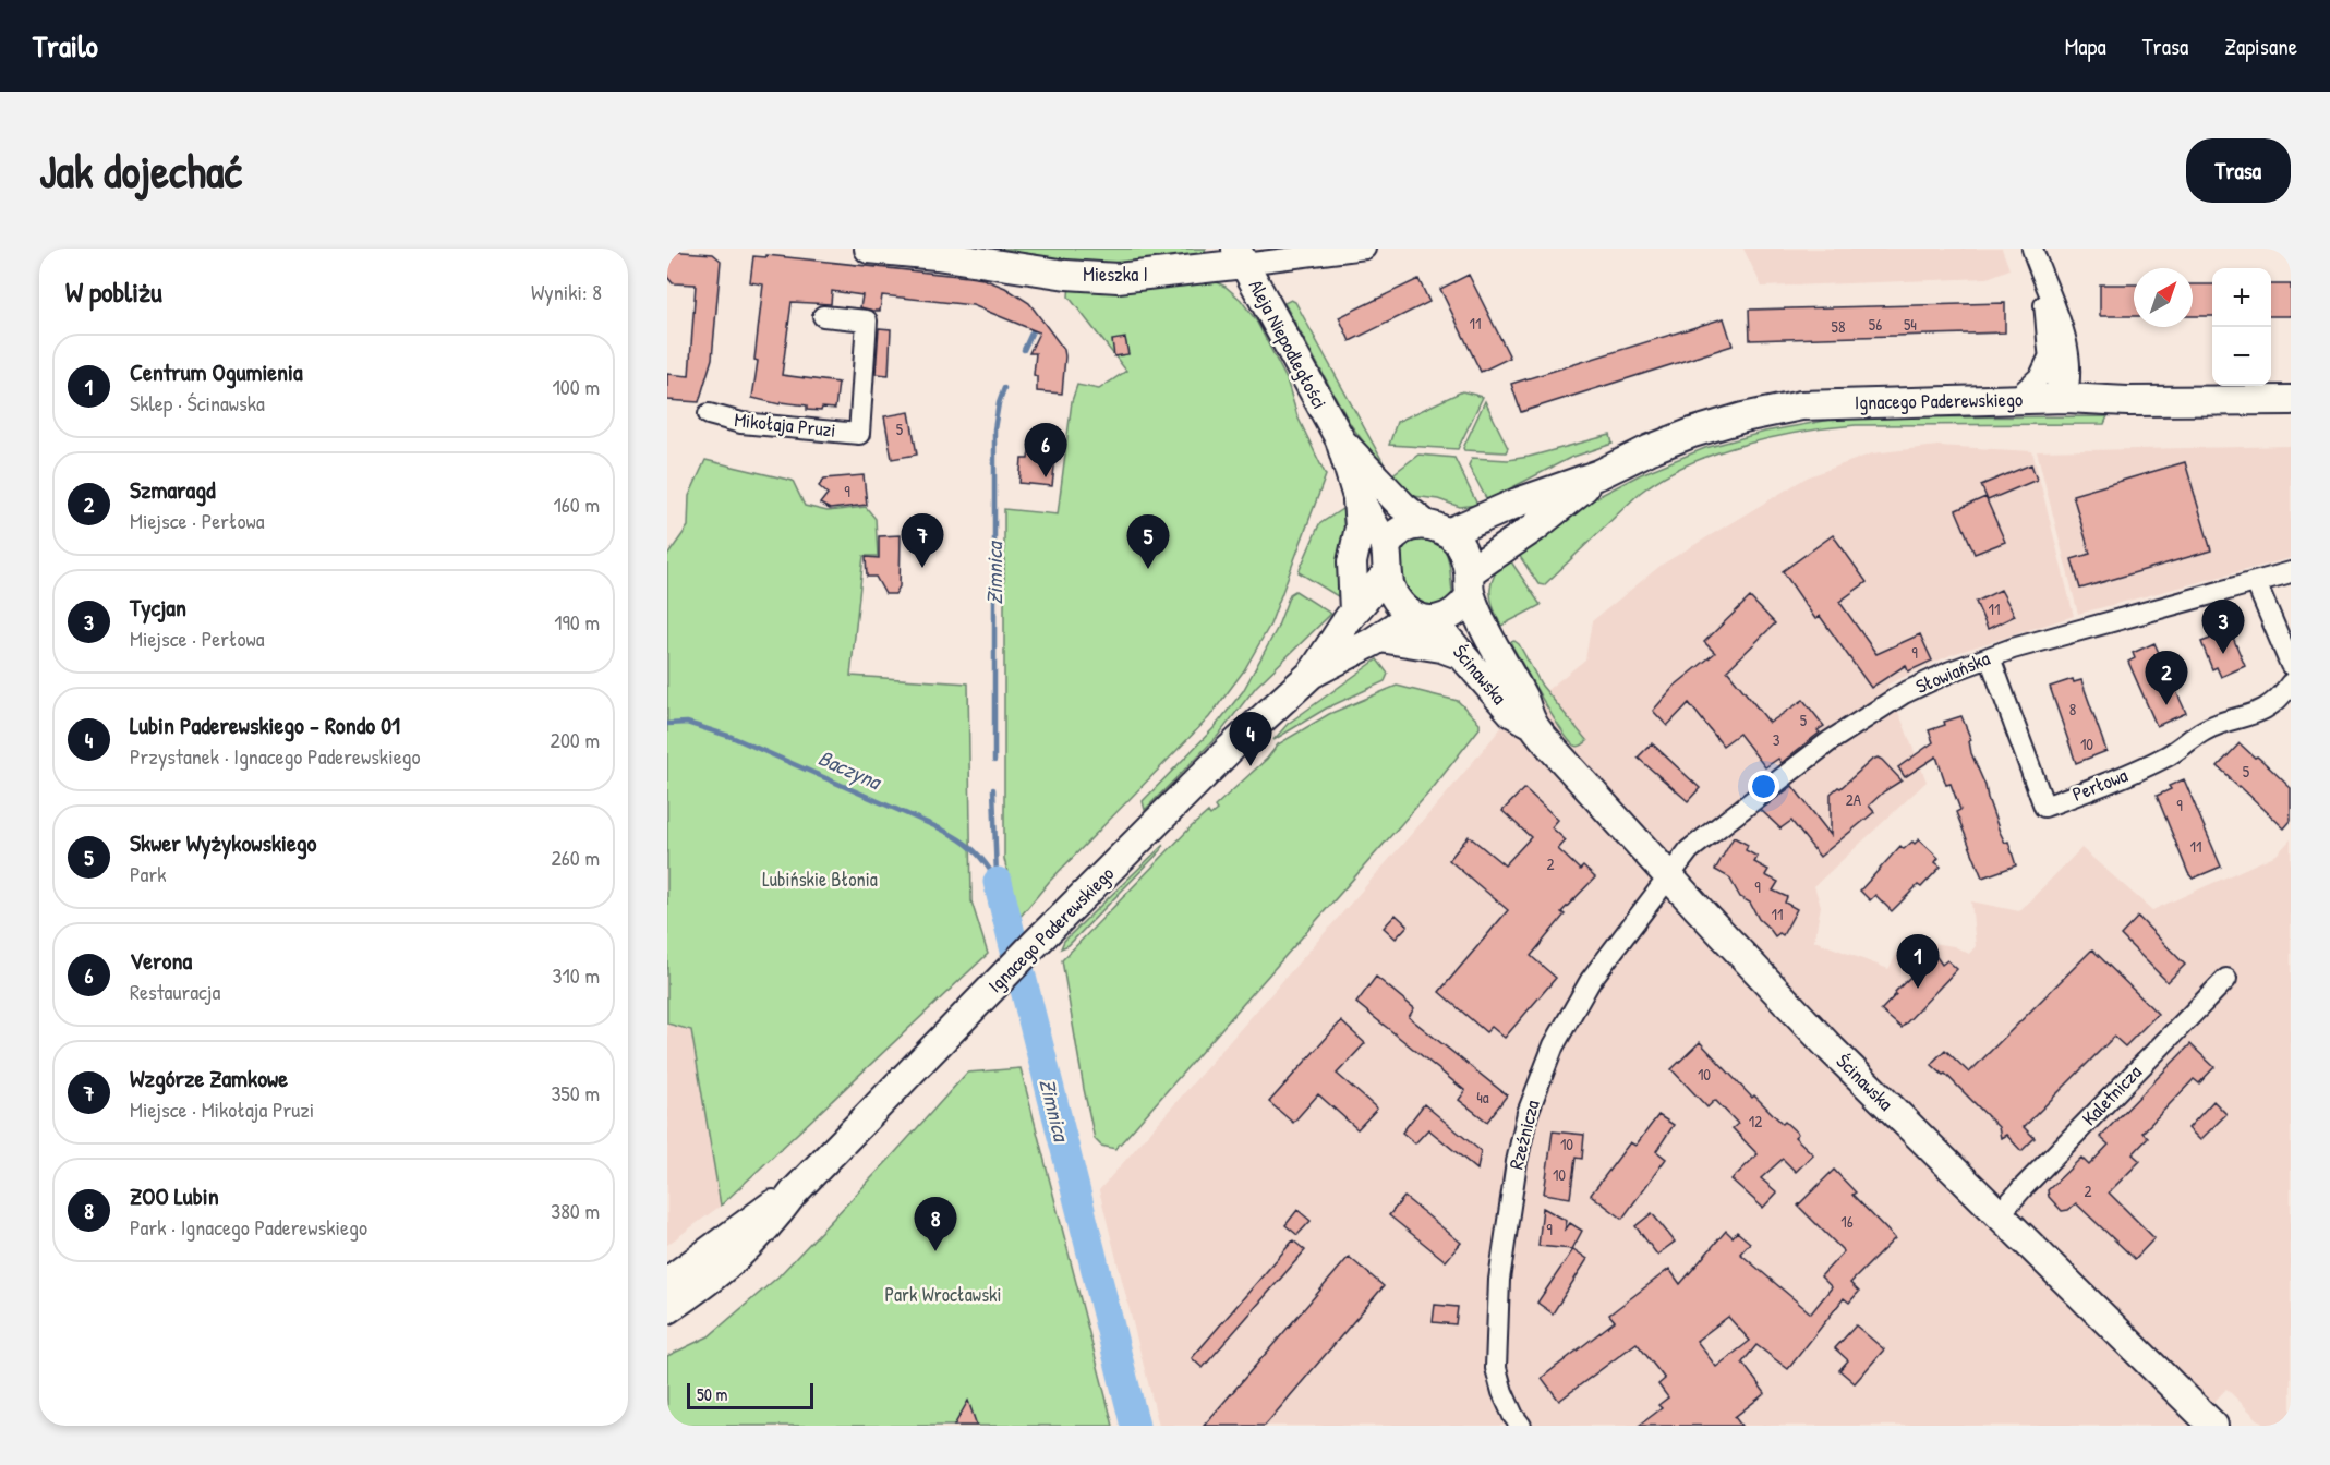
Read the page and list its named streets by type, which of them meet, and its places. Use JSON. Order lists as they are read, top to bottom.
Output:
{
  "streets": {
    "street": [
      "Mieszka I",
      "Aleja Niepodległości",
      "Ignacego Paderewskiego",
      "Mikołaja Pruzi",
      "Słowiańska",
      "Ścinawska",
      "Perłowa",
      "Kaletnicza",
      "Rzeźnicza"
    ]
  },
  "crossings": [
    ["Mieszka I", "Aleja Niepodległości"],
    ["Aleja Niepodległości", "Ignacego Paderewskiego"],
    ["Aleja Niepodległości", "Ścinawska"],
    ["Ignacego Paderewskiego", "Ścinawska"],
    ["Słowiańska", "Ścinawska"],
    ["Słowiańska", "Perłowa"],
    ["Słowiańska", "Rzeźnicza"],
    ["Ścinawska", "Kaletnicza"],
    ["Ścinawska", "Rzeźnicza"]
  ],
  "water": ["Zimnica", "Baczyna"],
  "parks": ["Lubińskie Błonia", "Park Wrocławski"],
  "house_numbers": [
    "11",
    "56",
    "54",
    "58",
    "5",
    "9",
    "11",
    "9",
    "8",
    "5",
    "3",
    "10",
    "5",
    "2A",
    "9",
    "11",
    "2",
    "9",
    "11",
    "10",
    "4a",
    "12",
    "10",
    "10",
    "2",
    "16",
    "9"
  ],
  "scale_bar": "50 m",
  "north": "top right",
  "page": {
    "header": "Trailo",
    "nav": ["Mapa", "Trasa", "Zapisane"],
    "buttons": "Trasa",
    "title": "Jak dojechać",
    "heading": ["W pobliżu", "Wyniki: 8"],
    "map_buttons": ["+", "−"],
    "list": [
      {
        "mark": "1",
        "name": "Centrum Ogumienia",
        "note": "Sklep · Ścinawska",
        "value": "100 m"
      },
      {
        "mark": "2",
        "name": "Szmaragd",
        "note": "Miejsce · Perłowa",
        "value": "160 m"
      },
      {
        "mark": "3",
        "name": "Tycjan",
        "note": "Miejsce · Perłowa",
        "value": "190 m"
      },
      {
        "mark": "4",
        "name": "Lubin Paderewskiego - Rondo 01",
        "note": "Przystanek · Ignacego Paderewskiego",
        "value": "200 m"
      },
      {
        "mark": "5",
        "name": "Skwer Wyżykowskiego",
        "note": "Park",
        "value": "260 m"
      },
      {
        "mark": "6",
        "name": "Verona",
        "note": "Restauracja",
        "value": "310 m"
      },
      {
        "mark": "7",
        "name": "Wzgórze Zamkowe",
        "note": "Miejsce · Mikołaja Pruzi",
        "value": "350 m"
      },
      {
        "mark": "8",
        "name": "ZOO Lubin",
        "note": "Park · Ignacego Paderewskiego",
        "value": "380 m"
      }
    ],
    "pins": [
      "6",
      "7",
      "5",
      "3",
      "2",
      "4",
      "1",
      "8"
    ],
    "scale": "50 m"
  }
}
